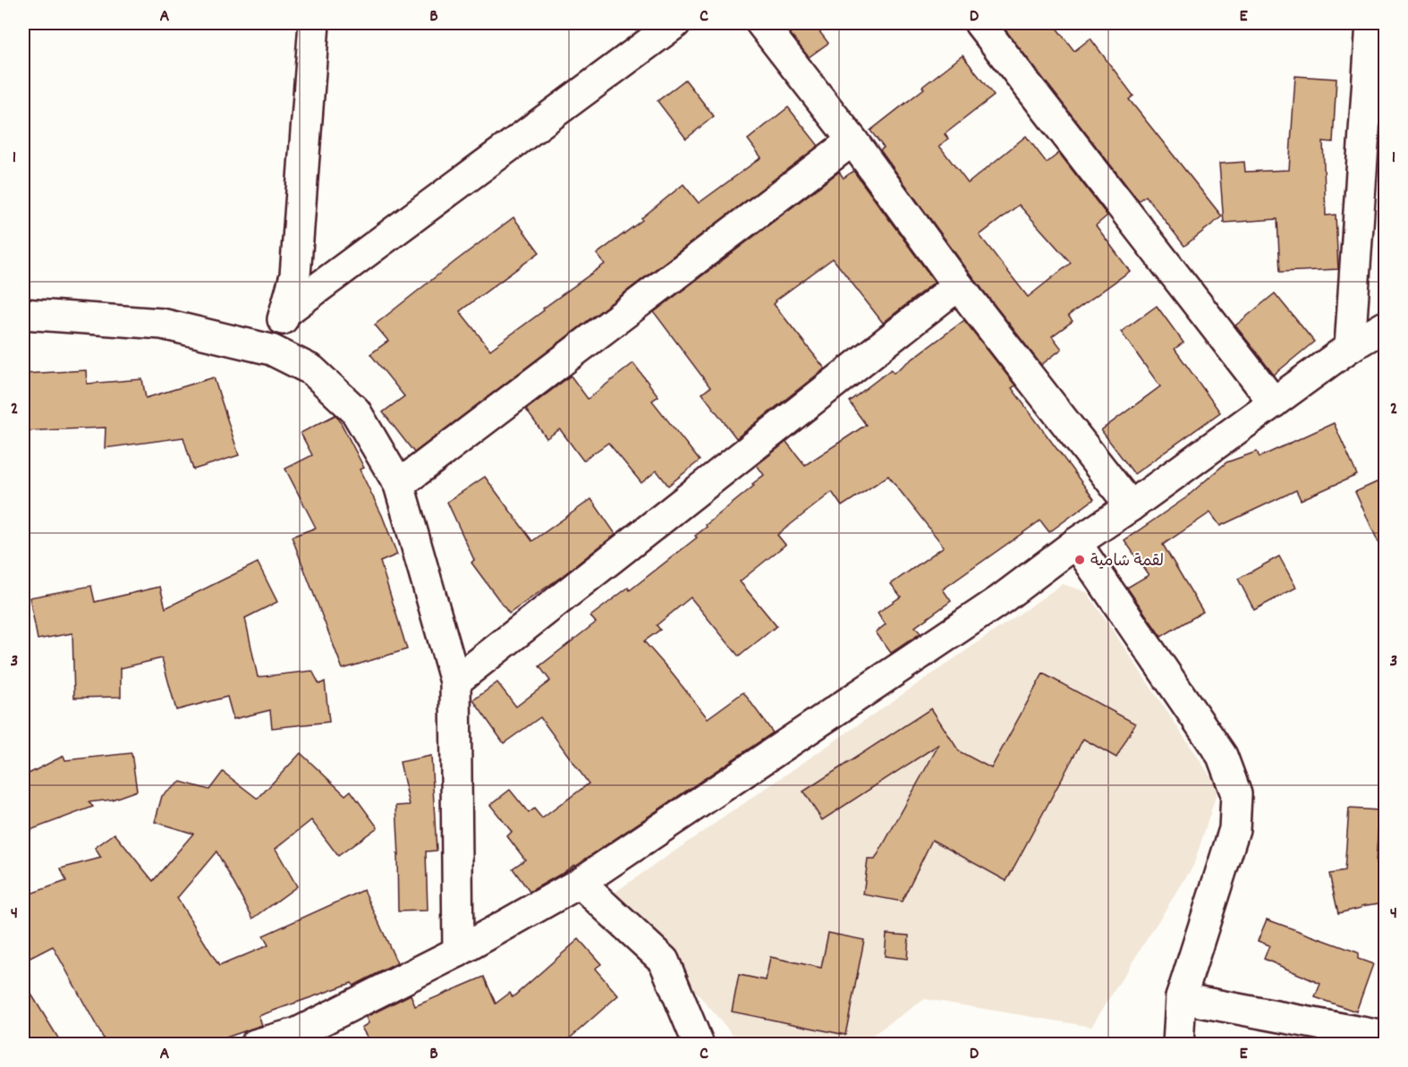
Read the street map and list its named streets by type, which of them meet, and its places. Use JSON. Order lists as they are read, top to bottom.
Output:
{
  "places": ["لقمة شامية"],
  "grid": {
    "columns": [
      "A",
      "B",
      "C",
      "D",
      "E"
    ],
    "rows": [
      "1",
      "2",
      "3",
      "4"
    ]
  }
}
